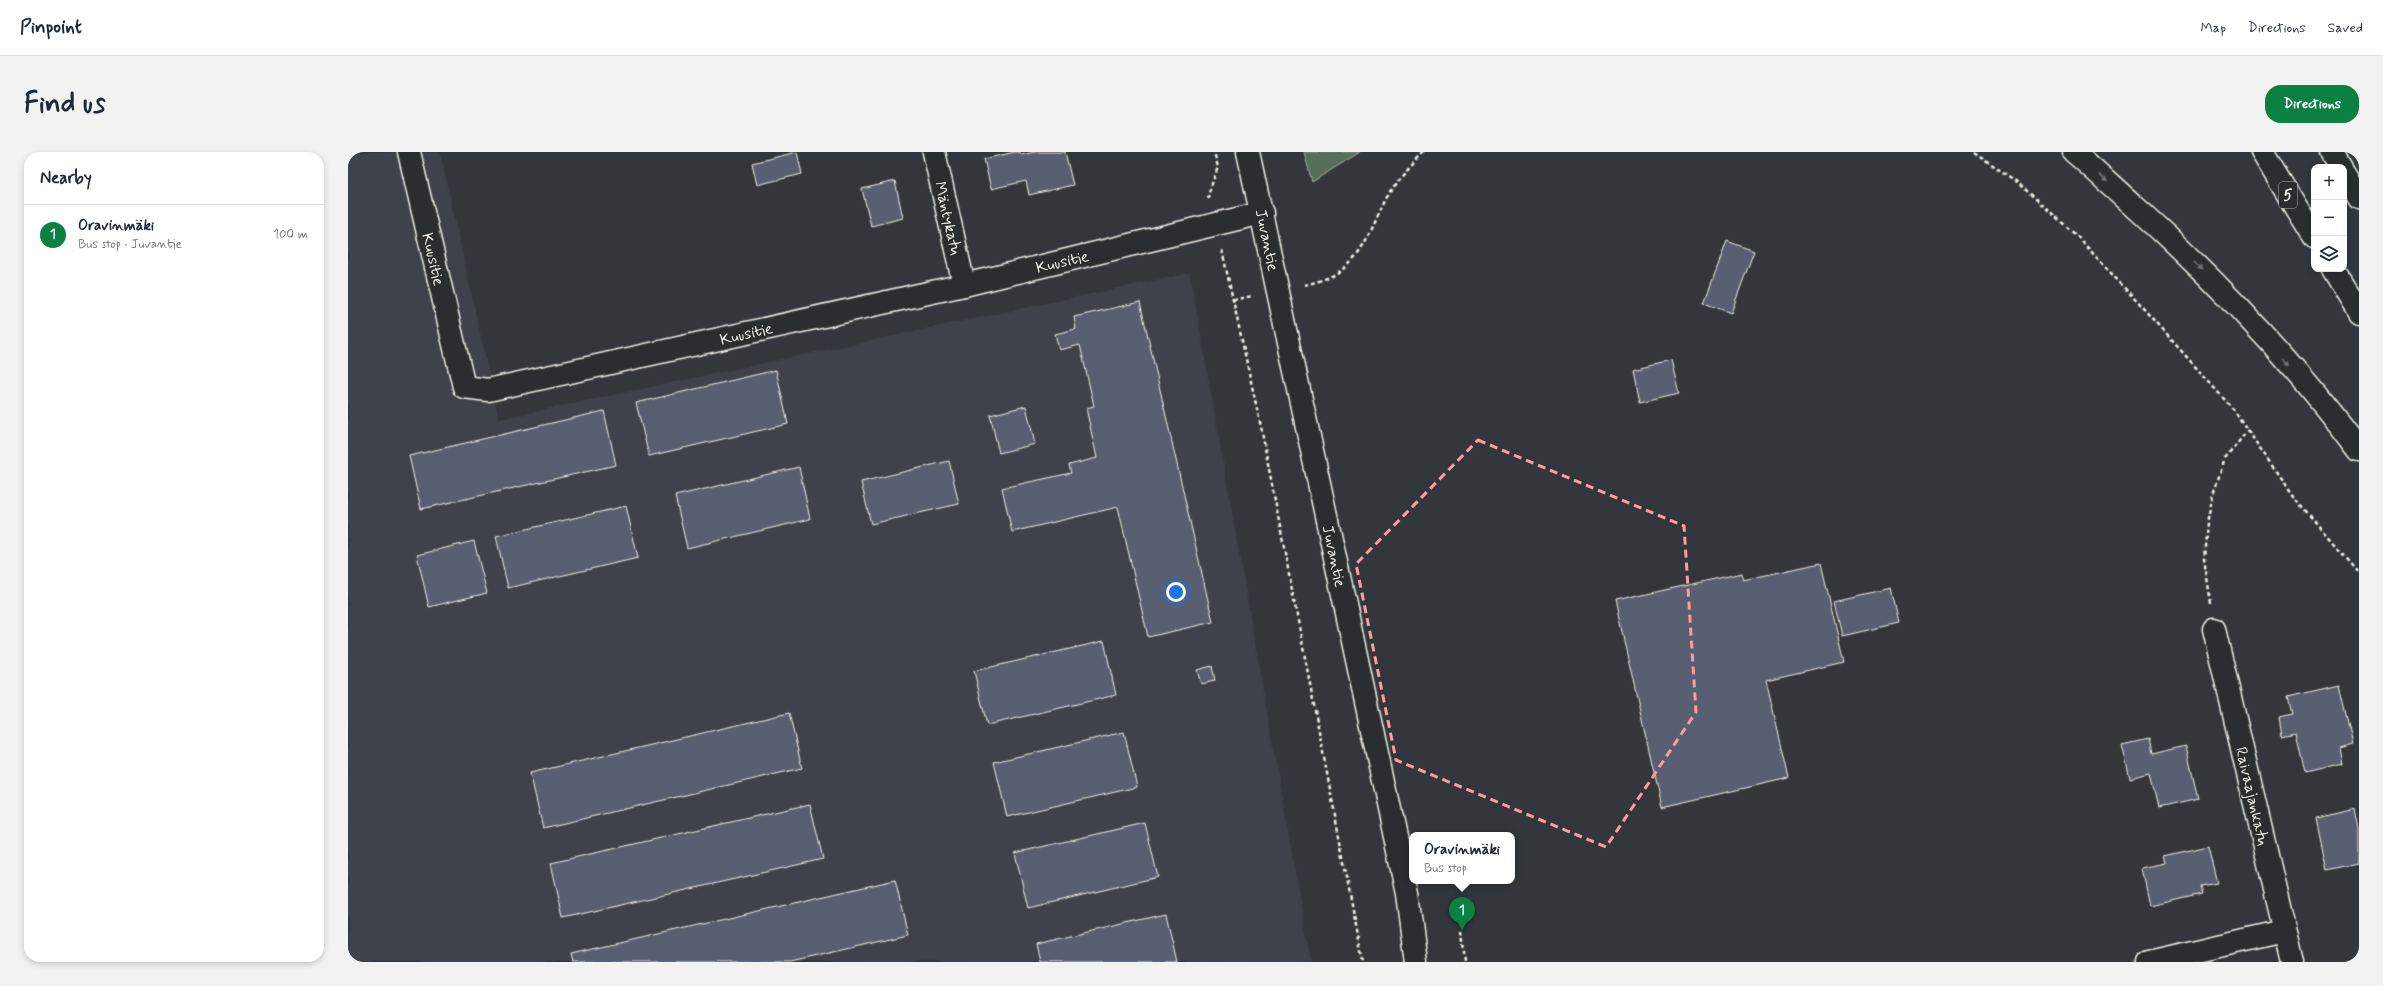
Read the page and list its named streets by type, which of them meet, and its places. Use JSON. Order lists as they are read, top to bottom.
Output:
{
  "streets": {
    "main road": [
      "5",
      "Mäntykatu",
      "Juvantie",
      "Kuusitie",
      "Raivaajankatu"
    ]
  },
  "crossings": [
    ["Mäntykatu", "Kuusitie"],
    ["Juvantie", "Kuusitie"]
  ],
  "page": {
    "header": "Pinpoint",
    "nav": ["Map", "Directions", "Saved"],
    "buttons": "Directions",
    "title": "Find us",
    "heading": "Nearby",
    "map_buttons": ["+", "−"],
    "list": [
      {
        "mark": "1",
        "name": "Oravinmäki",
        "note": "Bus stop · Juvantie",
        "value": "100 m"
      }
    ],
    "popup": ["Oravinmäki", "Bus stop"],
    "pins": "1"
  }
}
